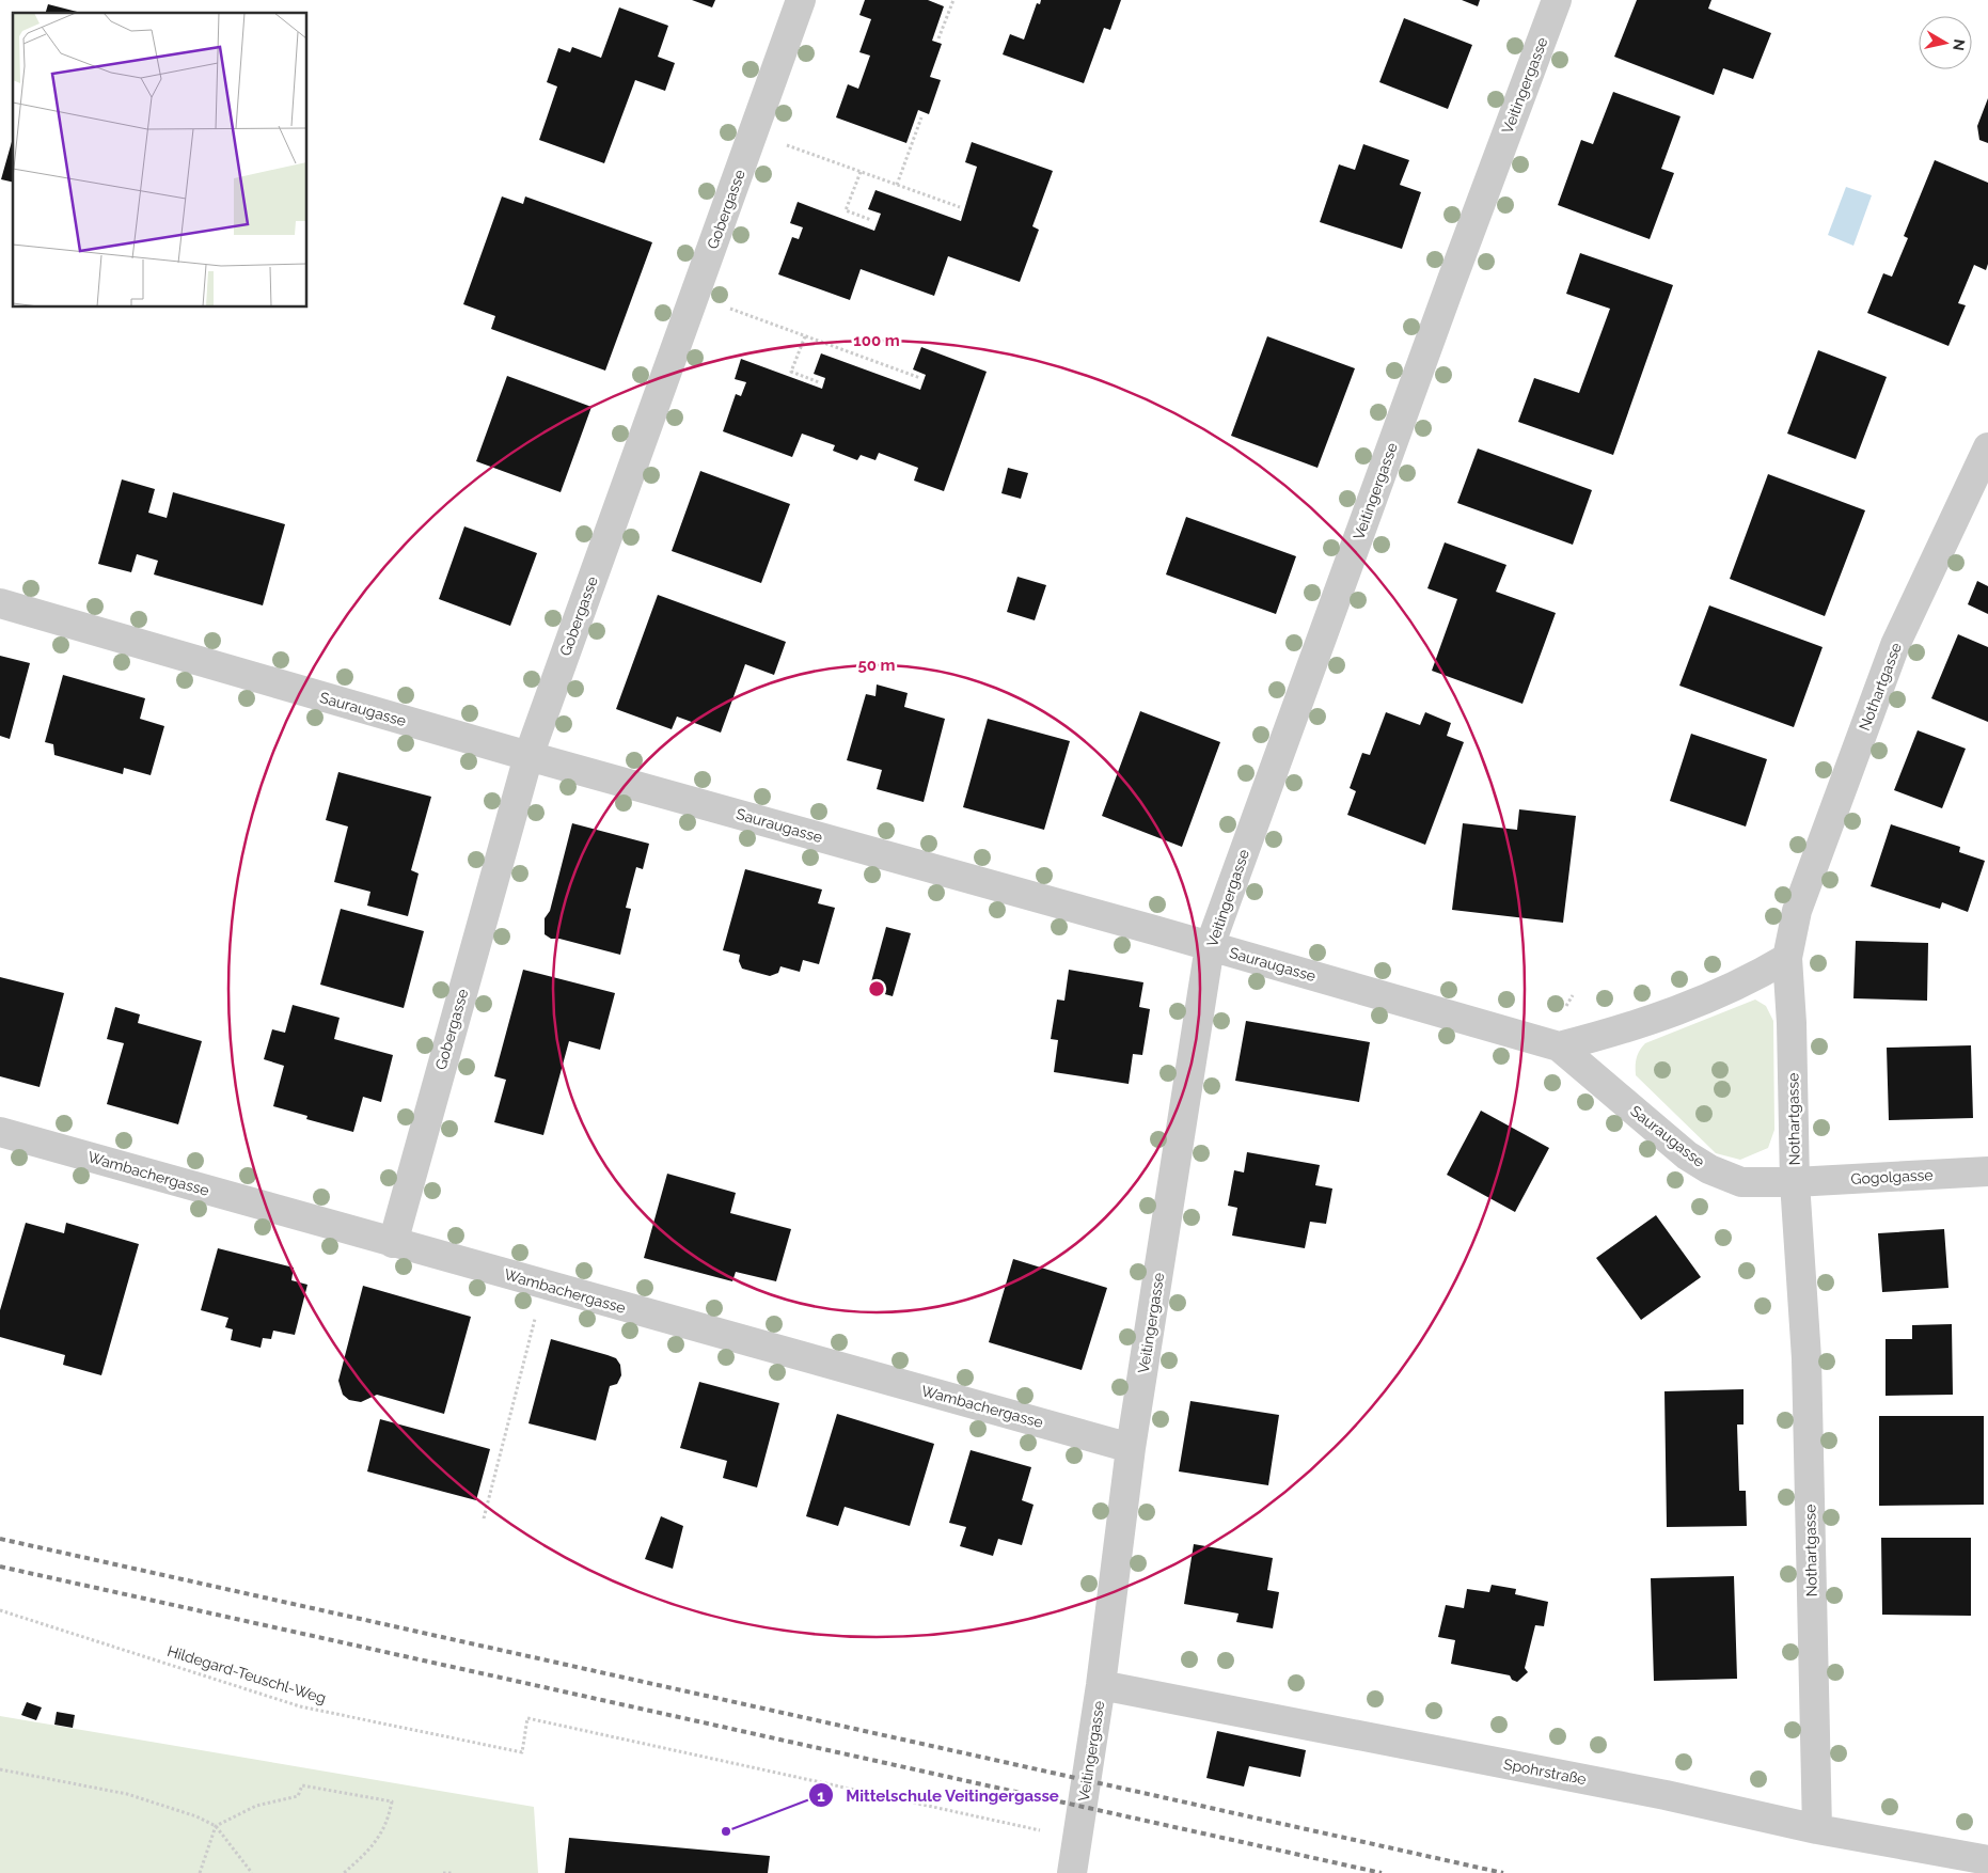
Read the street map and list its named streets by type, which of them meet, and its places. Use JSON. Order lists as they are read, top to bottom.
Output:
{
  "streets": {
    "street": [
      "Veitingergasse",
      "Gobergasse",
      "Nothartgasse",
      "Sauraugasse",
      "Wambachergasse",
      "Gogolgasse",
      "Spohrstraße"
    ],
    "path": ["Hildegard-Teuschl-Weg"]
  },
  "crossings": [
    ["Veitingergasse", "Sauraugasse"],
    ["Veitingergasse", "Wambachergasse"],
    ["Veitingergasse", "Hildegard-Teuschl-Weg"],
    ["Veitingergasse", "Spohrstraße"],
    ["Gobergasse", "Sauraugasse"],
    ["Gobergasse", "Wambachergasse"],
    ["Nothartgasse", "Sauraugasse"],
    ["Nothartgasse", "Gogolgasse"],
    ["Nothartgasse", "Spohrstraße"],
    ["Sauraugasse", "Gogolgasse"]
  ],
  "places": ["Mittelschule Veitingergasse"],
  "north": "right",
  "rings": ["100 m", "50 m"]
}
